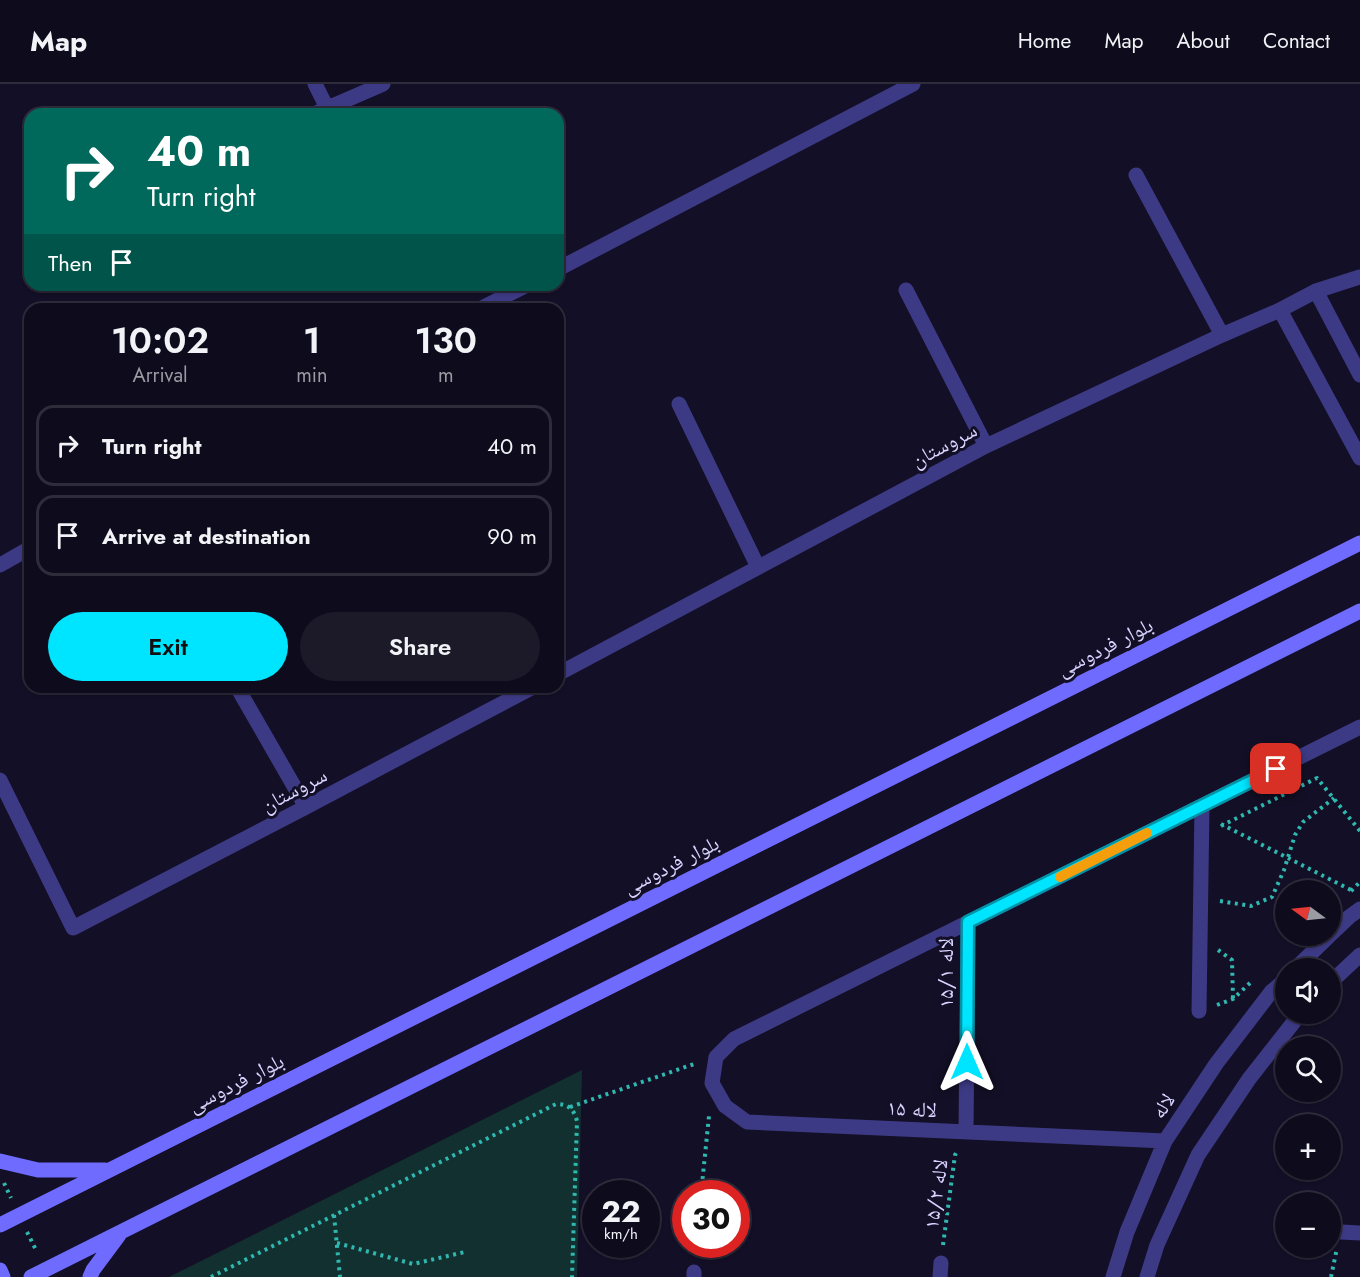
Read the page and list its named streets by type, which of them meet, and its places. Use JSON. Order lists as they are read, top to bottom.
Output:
{
  "streets": {
    "main road": ["بلوار فردوسی"],
    "street": [
      "سروستان",
      "لاله ۱۵/۱",
      "لاله",
      "لاله ۱۵"
    ],
    "path": ["لاله ۱۵/۲"]
  },
  "crossings": [
    ["لاله ۱۵/۱", "لاله ۱۵"],
    ["لاله ۱۵/۱", "لاله ۱۵/۲"],
    ["لاله", "لاله ۱۵"],
    ["لاله ۱۵", "لاله ۱۵/۲"]
  ],
  "north": "left",
  "page": {
    "header": "Map",
    "nav": [
      "Home",
      "Map",
      "About",
      "Contact"
    ],
    "turn": ["40 m", "Turn right"],
    "then": "Then",
    "eta": [
      "10:02",
      "Arrival",
      "1",
      "min",
      "130",
      "m"
    ],
    "list": [
      {
        "name": "Turn right",
        "value": "40 m"
      },
      {
        "name": "Arrive at destination",
        "value": "90 m"
      }
    ],
    "buttons": ["Exit", "Share"],
    "map_buttons": ["+", "−"],
    "speed": "22 km/h",
    "limit": "30"
  }
}
